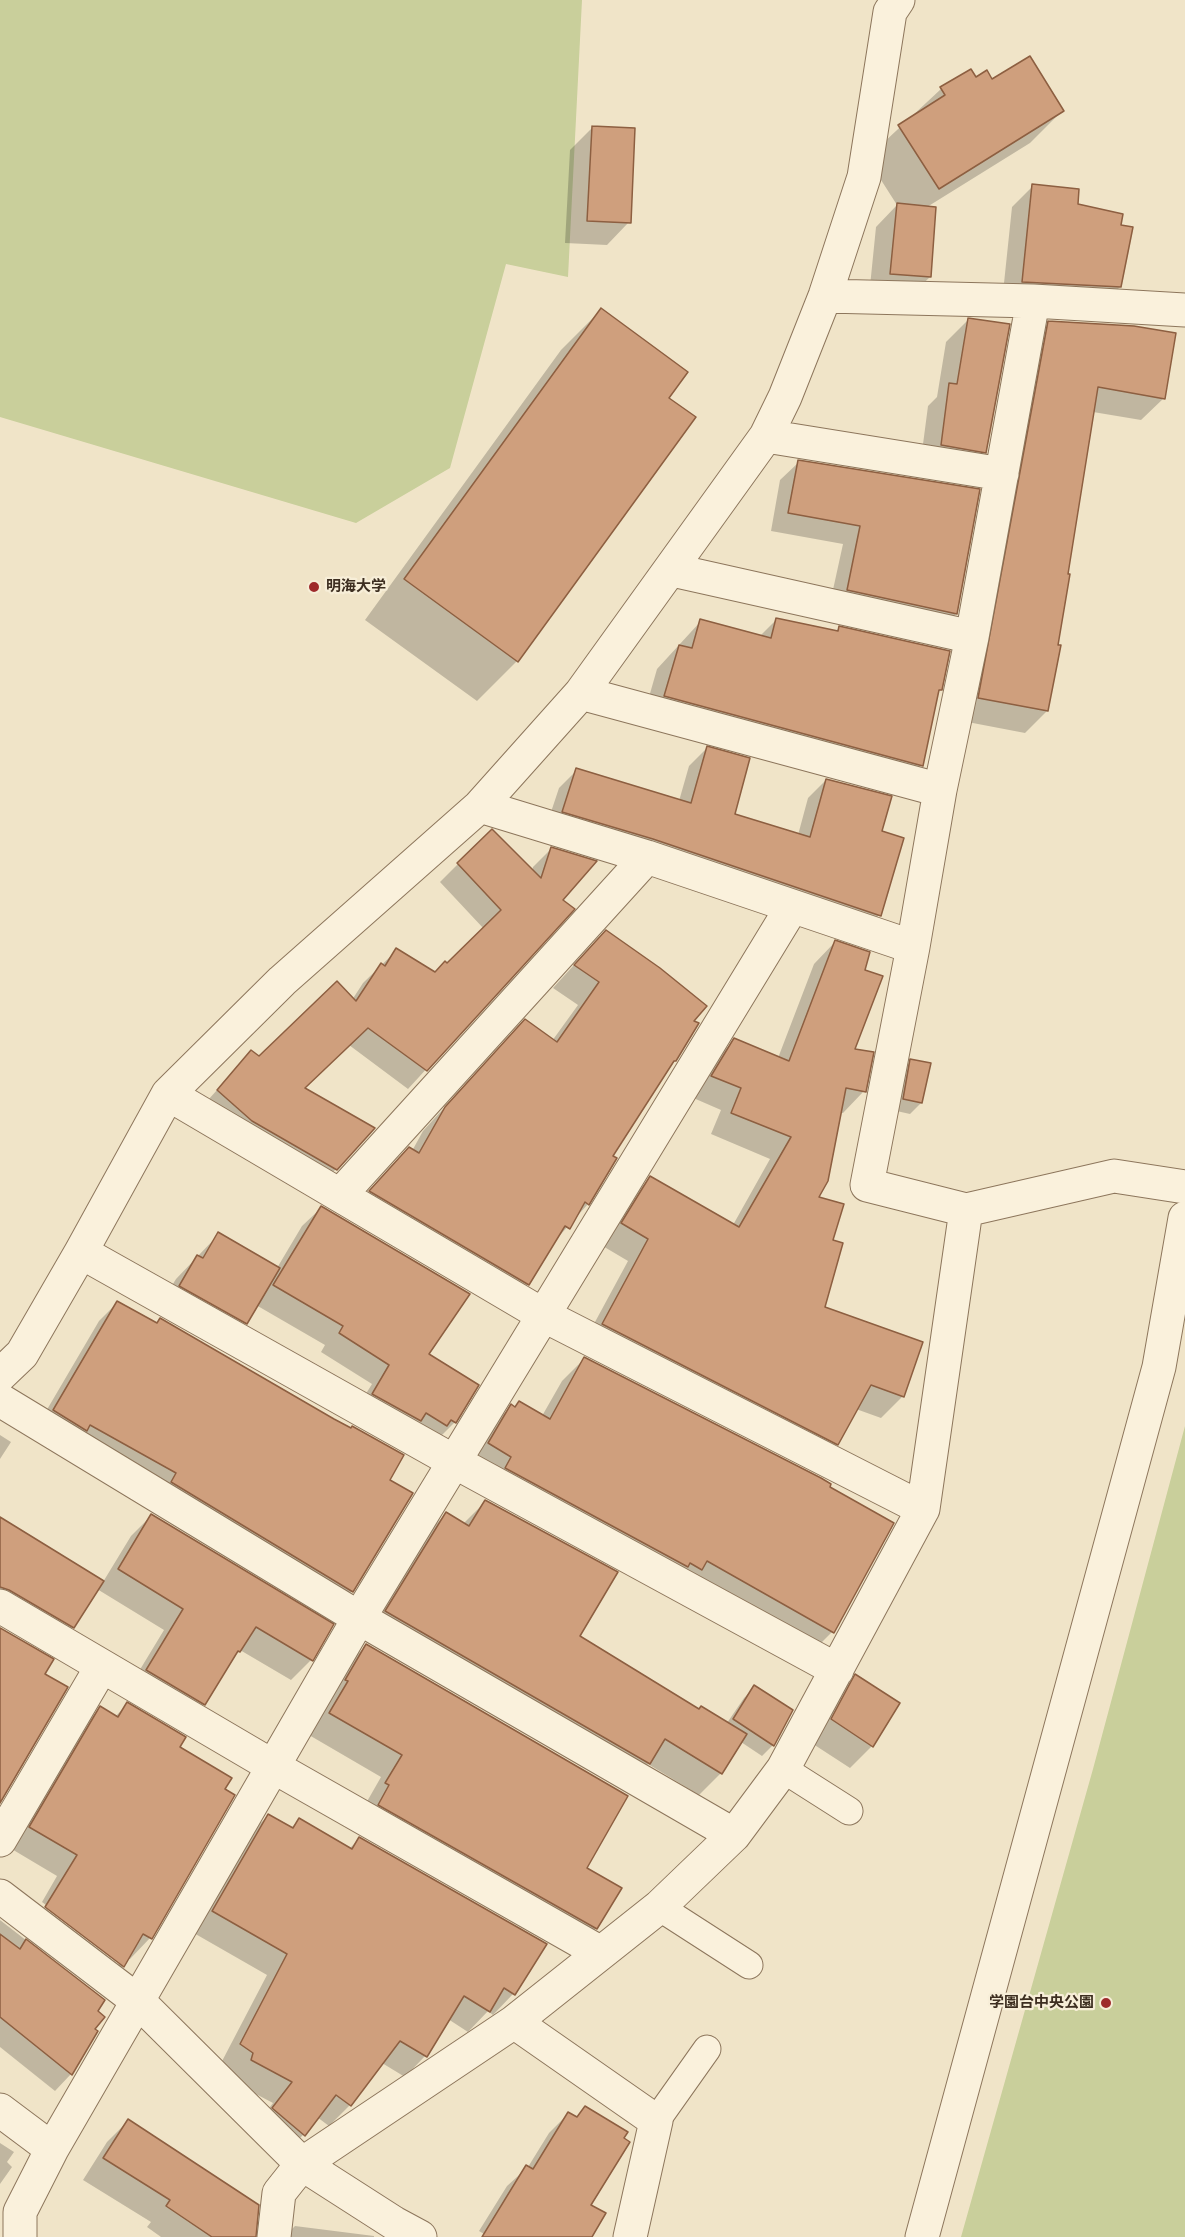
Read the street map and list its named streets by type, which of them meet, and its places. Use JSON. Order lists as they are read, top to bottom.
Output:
{
  "places": ["明海大学", "学園台中央公園"]
}
